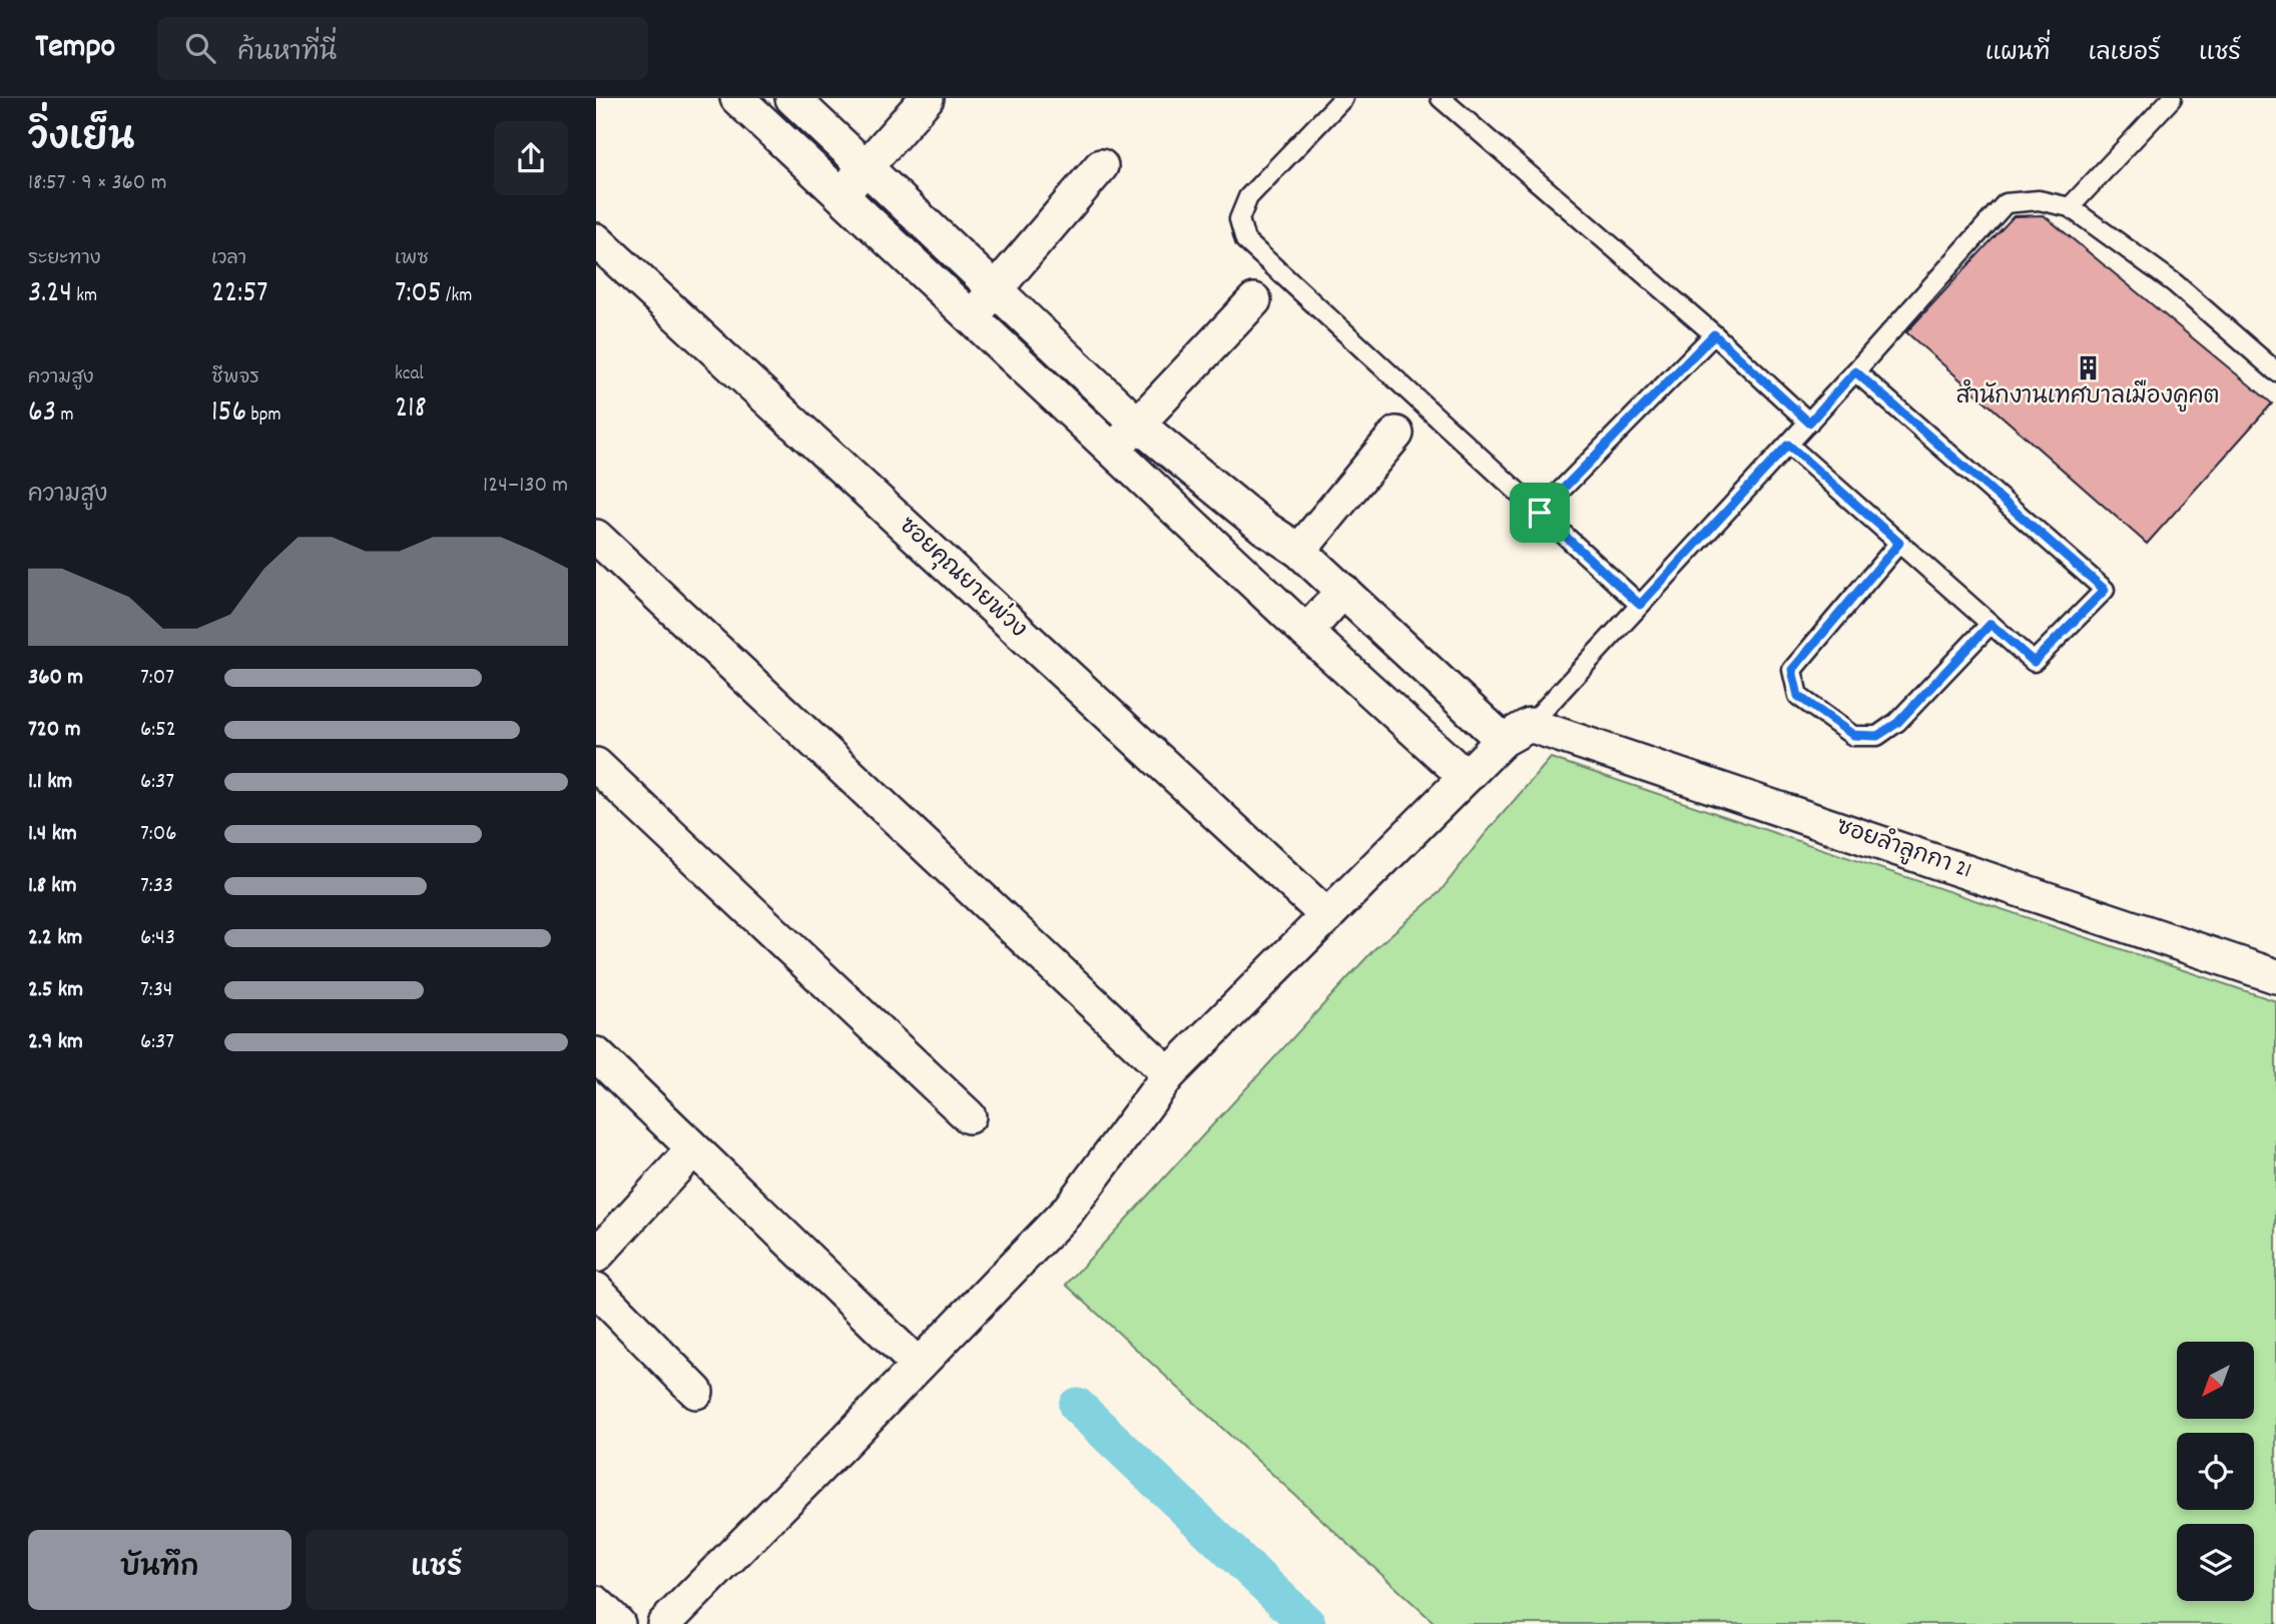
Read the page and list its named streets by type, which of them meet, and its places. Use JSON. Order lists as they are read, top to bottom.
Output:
{
  "streets": {
    "street": ["ซอยคุณยายพ่วง", "ซอยลำลูกกา 21"]
  },
  "places": {
    "building": ["สำนักงานเทศบาลเมืองคูคต"]
  },
  "north": "bottom left",
  "page": {
    "header": "Tempo",
    "search": "ค้นหาที่นี่",
    "nav": ["แผนที่", "เลเยอร์", "แชร์"],
    "heading": ["วิ่งเย็น", "18:57 · 9 × 360 m"],
    "stats": [
      ["ระยะทาง", "3.24 km"],
      ["เวลา", "22:57"],
      ["เพซ", "7:05 /km"],
      ["ความสูง", "63 m"],
      ["ชีพจร", "156 bpm"],
      ["kcal", "218"]
    ],
    "chart": ["ความสูง", "124–130 m"],
    "list": [
      {
        "name": "360 m",
        "note": "7:07"
      },
      {
        "name": "720 m",
        "note": "6:52"
      },
      {
        "name": "1.1 km",
        "note": "6:37"
      },
      {
        "name": "1.4 km",
        "note": "7:06"
      },
      {
        "name": "1.8 km",
        "note": "7:33"
      },
      {
        "name": "2.2 km",
        "note": "6:43"
      },
      {
        "name": "2.5 km",
        "note": "7:34"
      },
      {
        "name": "2.9 km",
        "note": "6:37"
      }
    ],
    "buttons": ["บันทึก", "แชร์"]
  }
}
